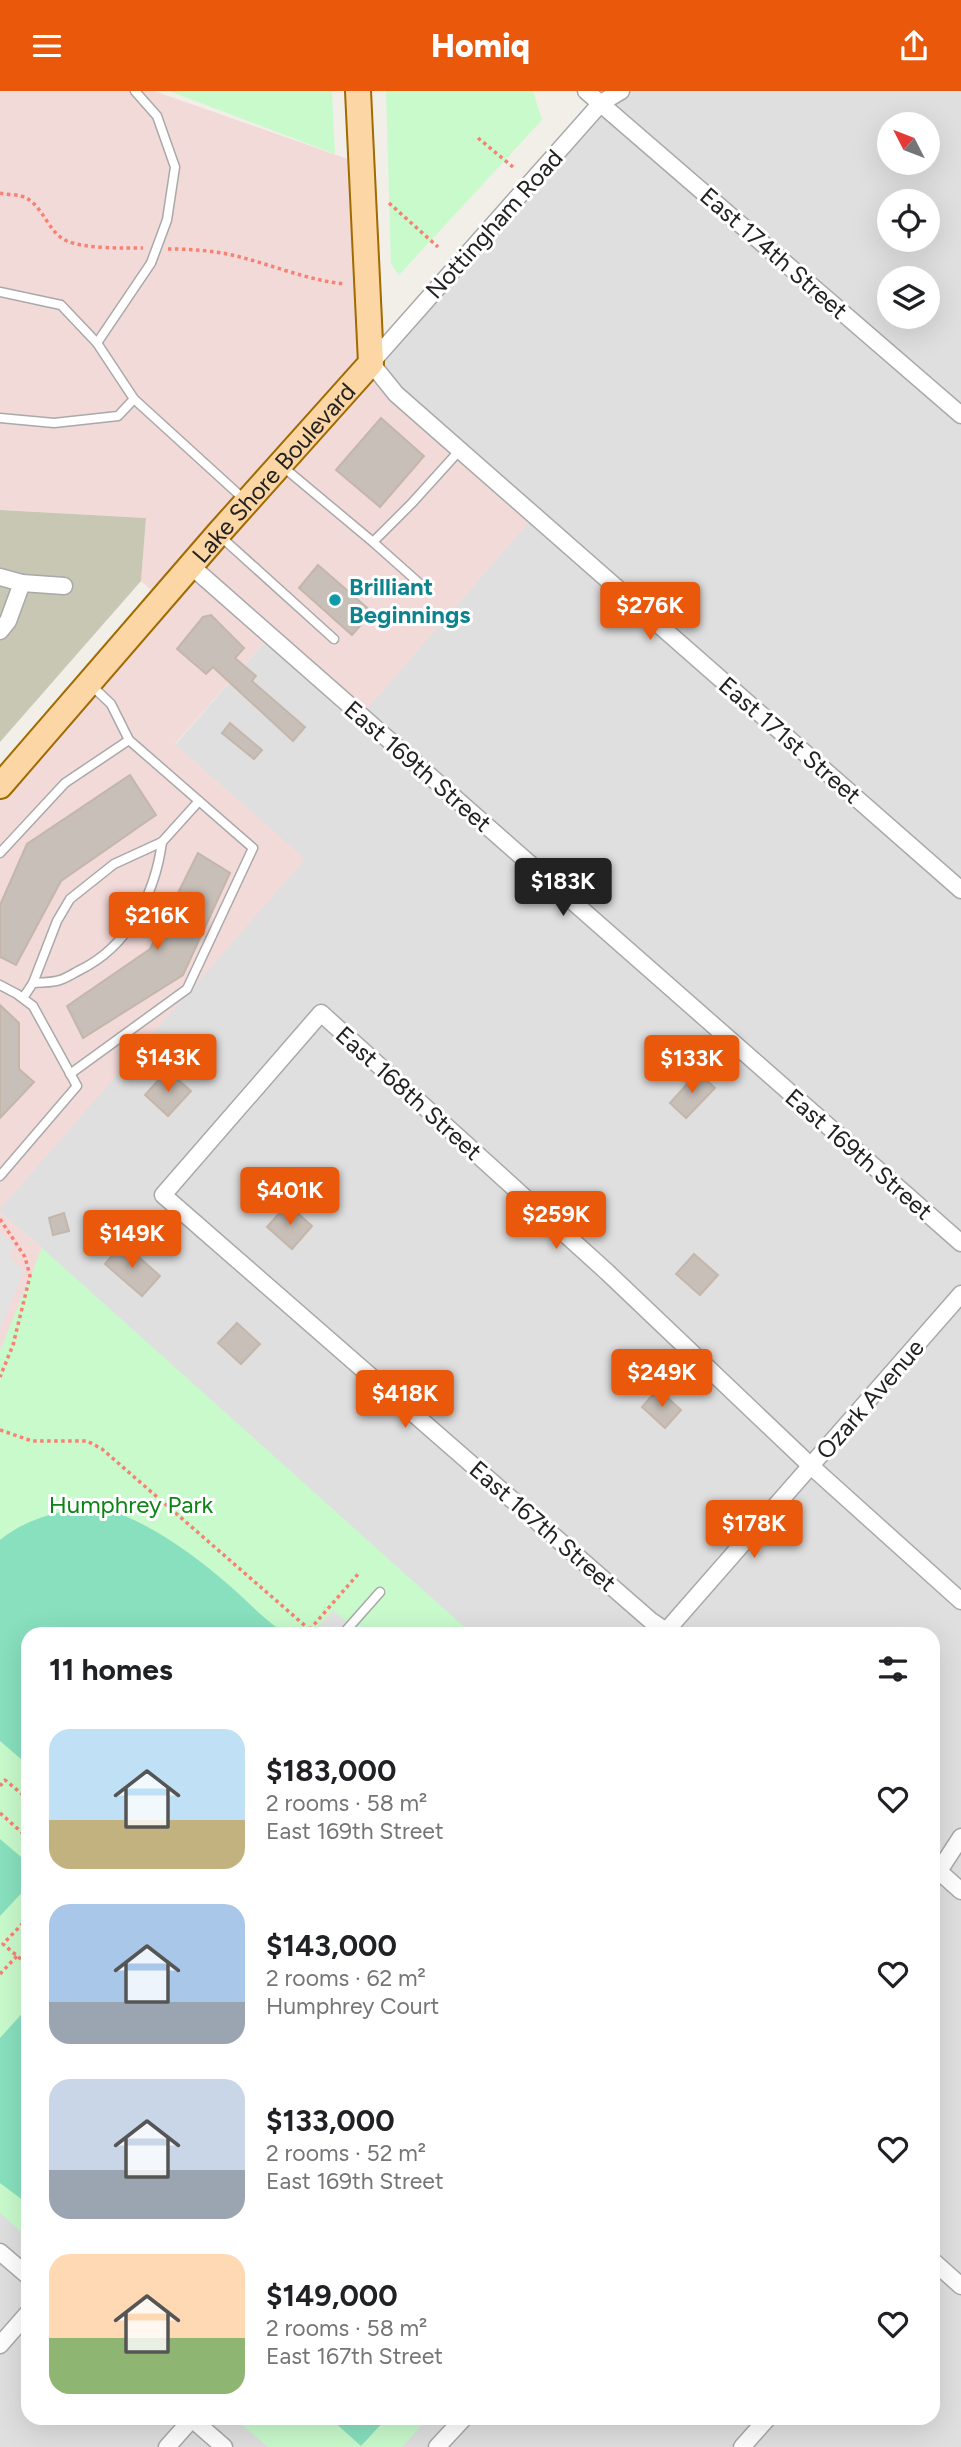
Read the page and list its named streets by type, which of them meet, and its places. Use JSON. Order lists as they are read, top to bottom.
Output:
{
  "streets": {
    "main road": ["Lake Shore Boulevard"],
    "street": [
      "Nottingham Road",
      "East 174th Street",
      "East 171st Street",
      "East 169th Street",
      "East 168th Street",
      "Ozark Avenue",
      "East 167th Street"
    ]
  },
  "crossings": [
    ["Nottingham Road", "East 174th Street"],
    ["Nottingham Road", "Lake Shore Boulevard"],
    ["Nottingham Road", "East 171st Street"],
    ["Lake Shore Boulevard", "East 171st Street"],
    ["Lake Shore Boulevard", "East 169th Street"],
    ["East 168th Street", "Ozark Avenue"],
    ["East 168th Street", "East 167th Street"]
  ],
  "parks": ["Humphrey Park"],
  "places": ["Brilliant Beginnings"],
  "north": "top left",
  "page": {
    "header": "Homiq",
    "price": [
      "$276K",
      "$183K",
      "$216K",
      "$143K",
      "$133K",
      "$401K",
      "$259K",
      "$149K",
      "$249K",
      "$418K",
      "$178K"
    ],
    "heading": "11 homes",
    "list": [
      {
        "name": "$183,000",
        "note": "2 rooms · 58 m² · East 169th Street"
      },
      {
        "name": "$143,000",
        "note": "2 rooms · 62 m² · Humphrey Court"
      },
      {
        "name": "$133,000",
        "note": "2 rooms · 52 m² · East 169th Street"
      },
      {
        "name": "$149,000",
        "note": "2 rooms · 58 m² · East 167th Street"
      }
    ]
  }
}
